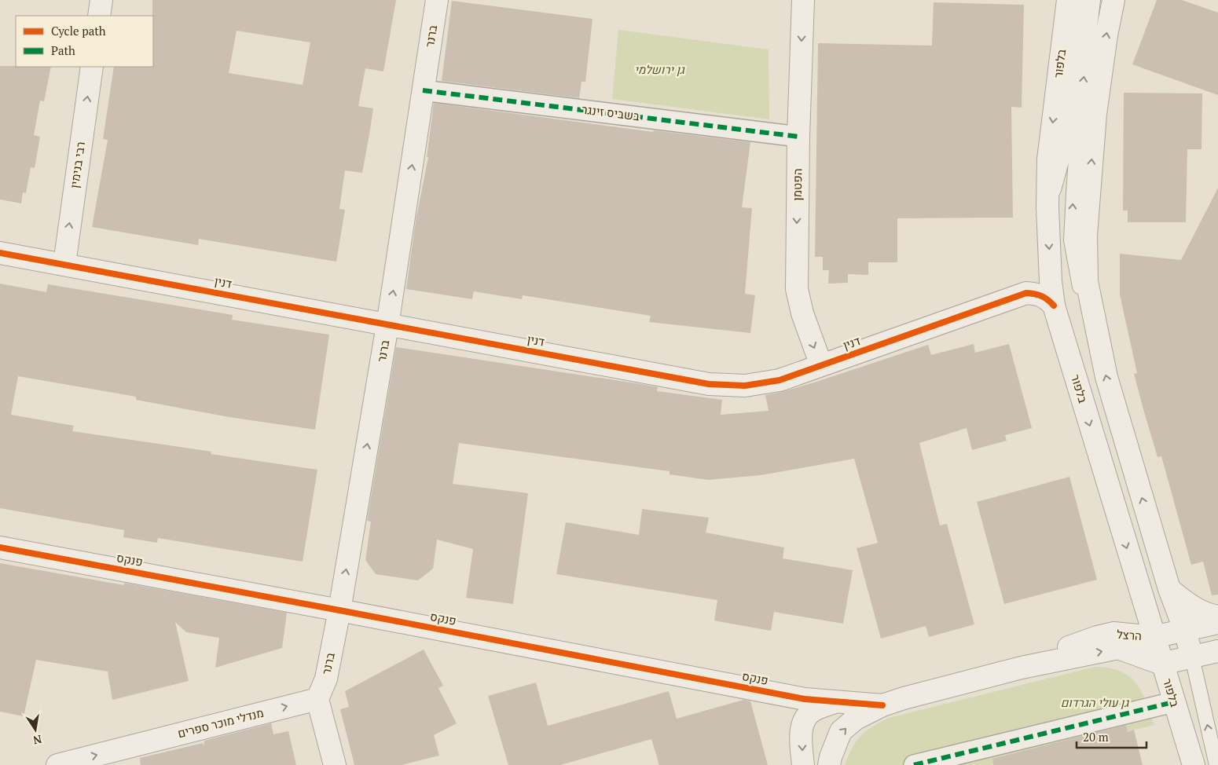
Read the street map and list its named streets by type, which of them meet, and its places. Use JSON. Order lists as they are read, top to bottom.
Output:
{
  "streets": {
    "street": [
      "ברנר",
      "בלפור",
      "בשביס זינגר",
      "רבי בנימין",
      "הפטמן",
      "דנין",
      "פנקס",
      "הרצל",
      "מנדלי מוכר ספרים"
    ]
  },
  "crossings": [
    ["ברנר", "בשביס זינגר"],
    ["ברנר", "דנין"],
    ["ברנר", "פנקס"],
    ["ברנר", "מנדלי מוכר ספרים"],
    ["בלפור", "דנין"],
    ["בלפור", "הרצל"],
    ["בשביס זינגר", "הפטמן"],
    ["רבי בנימין", "דנין"],
    ["הפטמן", "דנין"],
    ["פנקס", "הרצל"]
  ],
  "one_way": [
    "ברנר",
    "רבי בנימין",
    "הפטמן",
    "מנדלי מוכר ספרים"
  ],
  "parks": ["גן ירושלמי", "גן עולי הגרדום"],
  "legend": ["Cycle path", "Path"],
  "scale_bar": "20 m",
  "north": "bottom"
}
